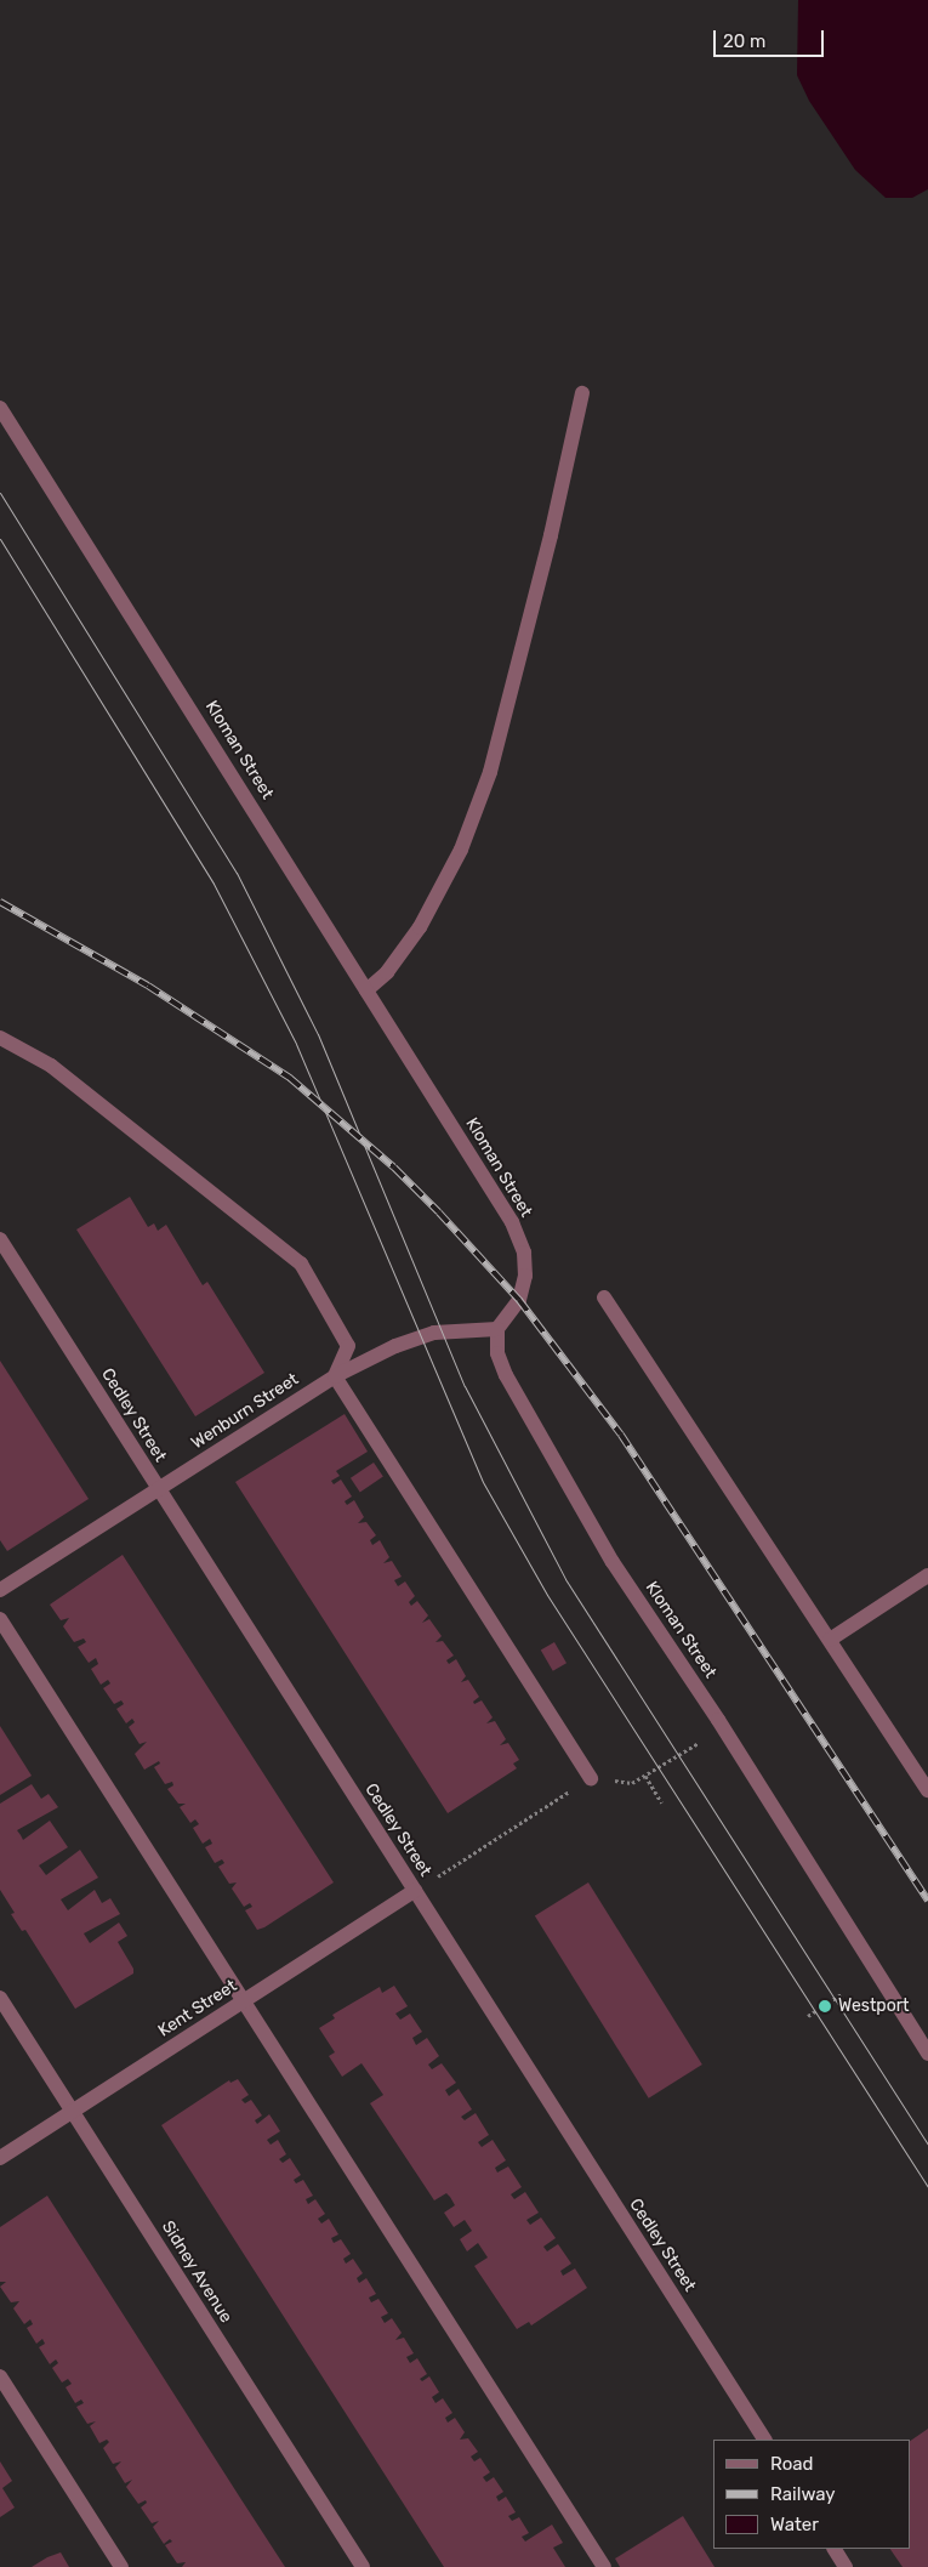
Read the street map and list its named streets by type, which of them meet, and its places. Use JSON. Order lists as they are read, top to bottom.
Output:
{
  "streets": {
    "street": [
      "Kloman Street",
      "Wenburn Street",
      "Cedley Street",
      "Kent Street",
      "Sidney Avenue"
    ]
  },
  "crossings": [
    ["Kloman Street", "Wenburn Street"],
    ["Wenburn Street", "Cedley Street"],
    ["Cedley Street", "Kent Street"],
    ["Kent Street", "Sidney Avenue"]
  ],
  "places": ["Westport"],
  "legend": ["Road", "Railway", "Water"],
  "scale_bar": "20 m"
}
